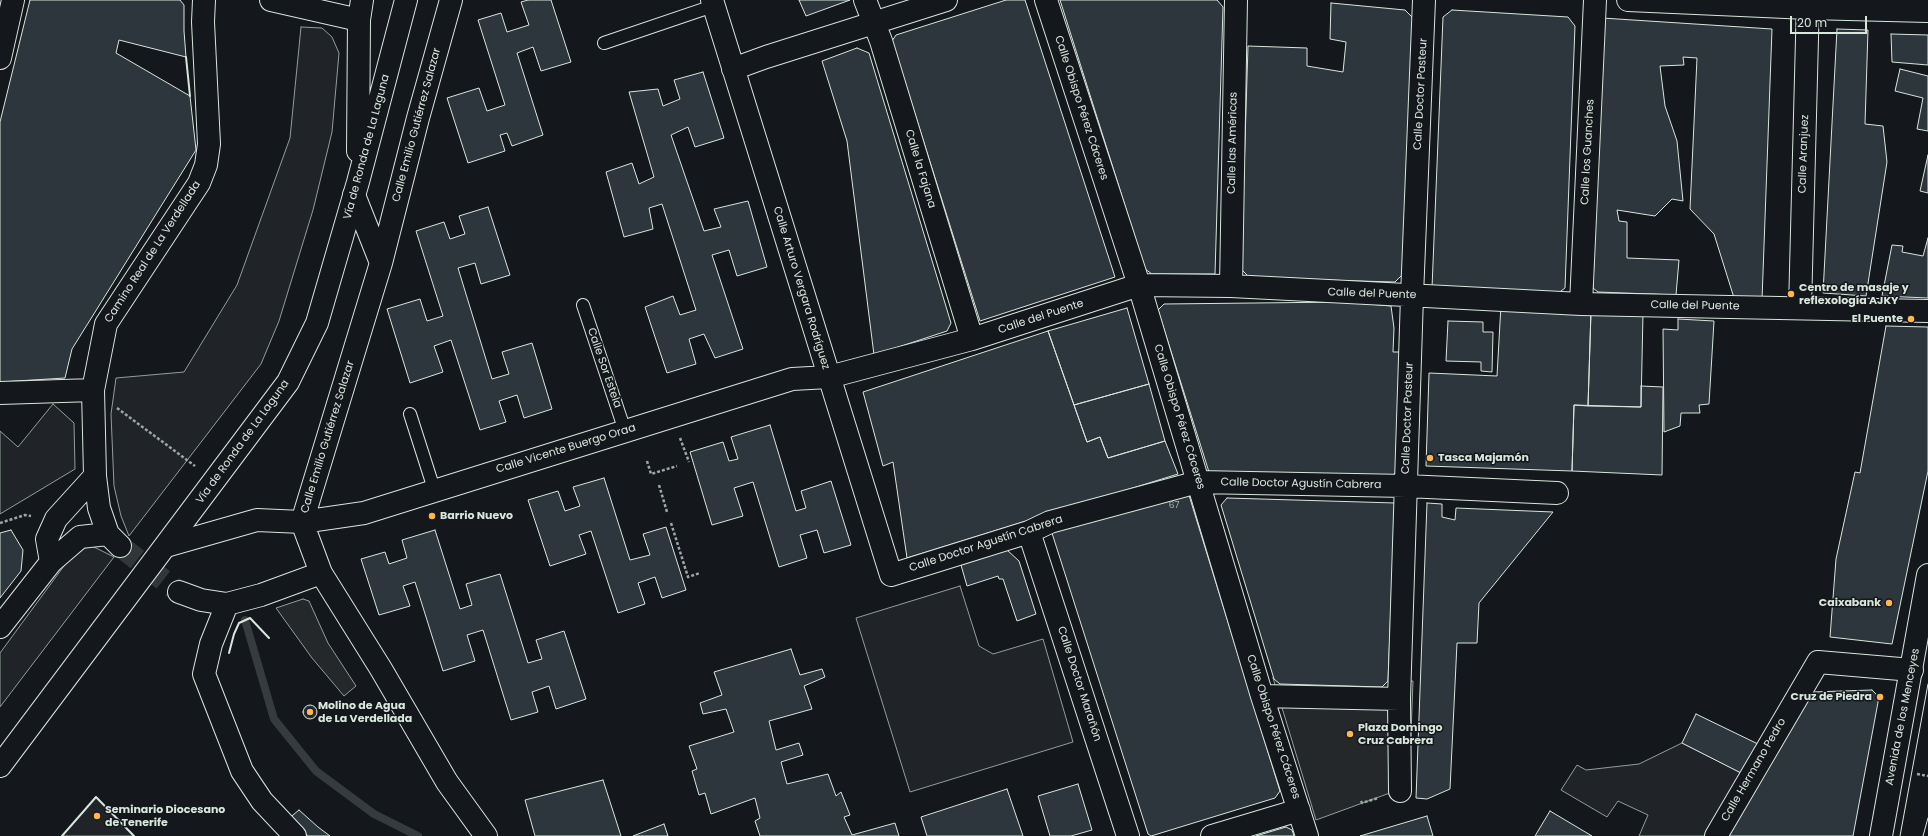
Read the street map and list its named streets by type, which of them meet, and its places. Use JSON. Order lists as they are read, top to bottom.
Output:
{
  "streets": {
    "street": [
      "Calle Doctor Pasteur",
      "Calle Obispo Pérez Cáceres",
      "Calle Emilio Gutiérrez Salazar",
      "Calle las Américas",
      "Vía de Ronda de La Laguna",
      "Calle los Guanches",
      "Calle Aranjuez",
      "Calle la Fajana",
      "Camino Real de La Verdellada",
      "Calle Arturo Vergara Rodríguez",
      "Calle del Puente",
      "Calle Vicente Buergo Oraa",
      "Calle Doctor Agustín Cabrera",
      "Calle Doctor Marañón",
      "Avenida de los Menceyes",
      "Calle Hermano Pedro"
    ],
    "lane": ["Calle Sor Estela"]
  },
  "crossings": [
    ["Calle Doctor Pasteur", "Calle del Puente"],
    ["Calle Doctor Pasteur", "Calle Doctor Agustín Cabrera"],
    ["Calle Obispo Pérez Cáceres", "Calle del Puente"],
    ["Calle Obispo Pérez Cáceres", "Calle Doctor Agustín Cabrera"],
    ["Calle Emilio Gutiérrez Salazar", "Calle Vicente Buergo Oraa"],
    ["Calle las Américas", "Calle del Puente"],
    ["Vía de Ronda de La Laguna", "Calle Vicente Buergo Oraa"],
    ["Calle los Guanches", "Calle del Puente"],
    ["Calle Aranjuez", "Calle del Puente"],
    ["Calle la Fajana", "Calle del Puente"],
    ["Calle Arturo Vergara Rodríguez", "Calle del Puente"],
    ["Calle Arturo Vergara Rodríguez", "Calle Vicente Buergo Oraa"],
    ["Calle Arturo Vergara Rodríguez", "Calle Doctor Agustín Cabrera"],
    ["Calle del Puente", "Calle Vicente Buergo Oraa"],
    ["Calle Sor Estela", "Calle Vicente Buergo Oraa"],
    ["Calle Doctor Agustín Cabrera", "Calle Doctor Marañón"],
    ["Avenida de los Menceyes", "Calle Hermano Pedro"]
  ],
  "places": [
    "Centro de masaje y reflexología AJKY",
    "El Puente",
    "Tasca Majamón",
    "Barrio Nuevo",
    "Caixabank",
    "Cruz de Piedra",
    "Molino de Agua de La Verdellada",
    "Plaza Domingo Cruz Cabrera",
    "Seminario Diocesano de Tenerife"
  ],
  "house_numbers": ["67"],
  "scale_bar": "20 m"
}
